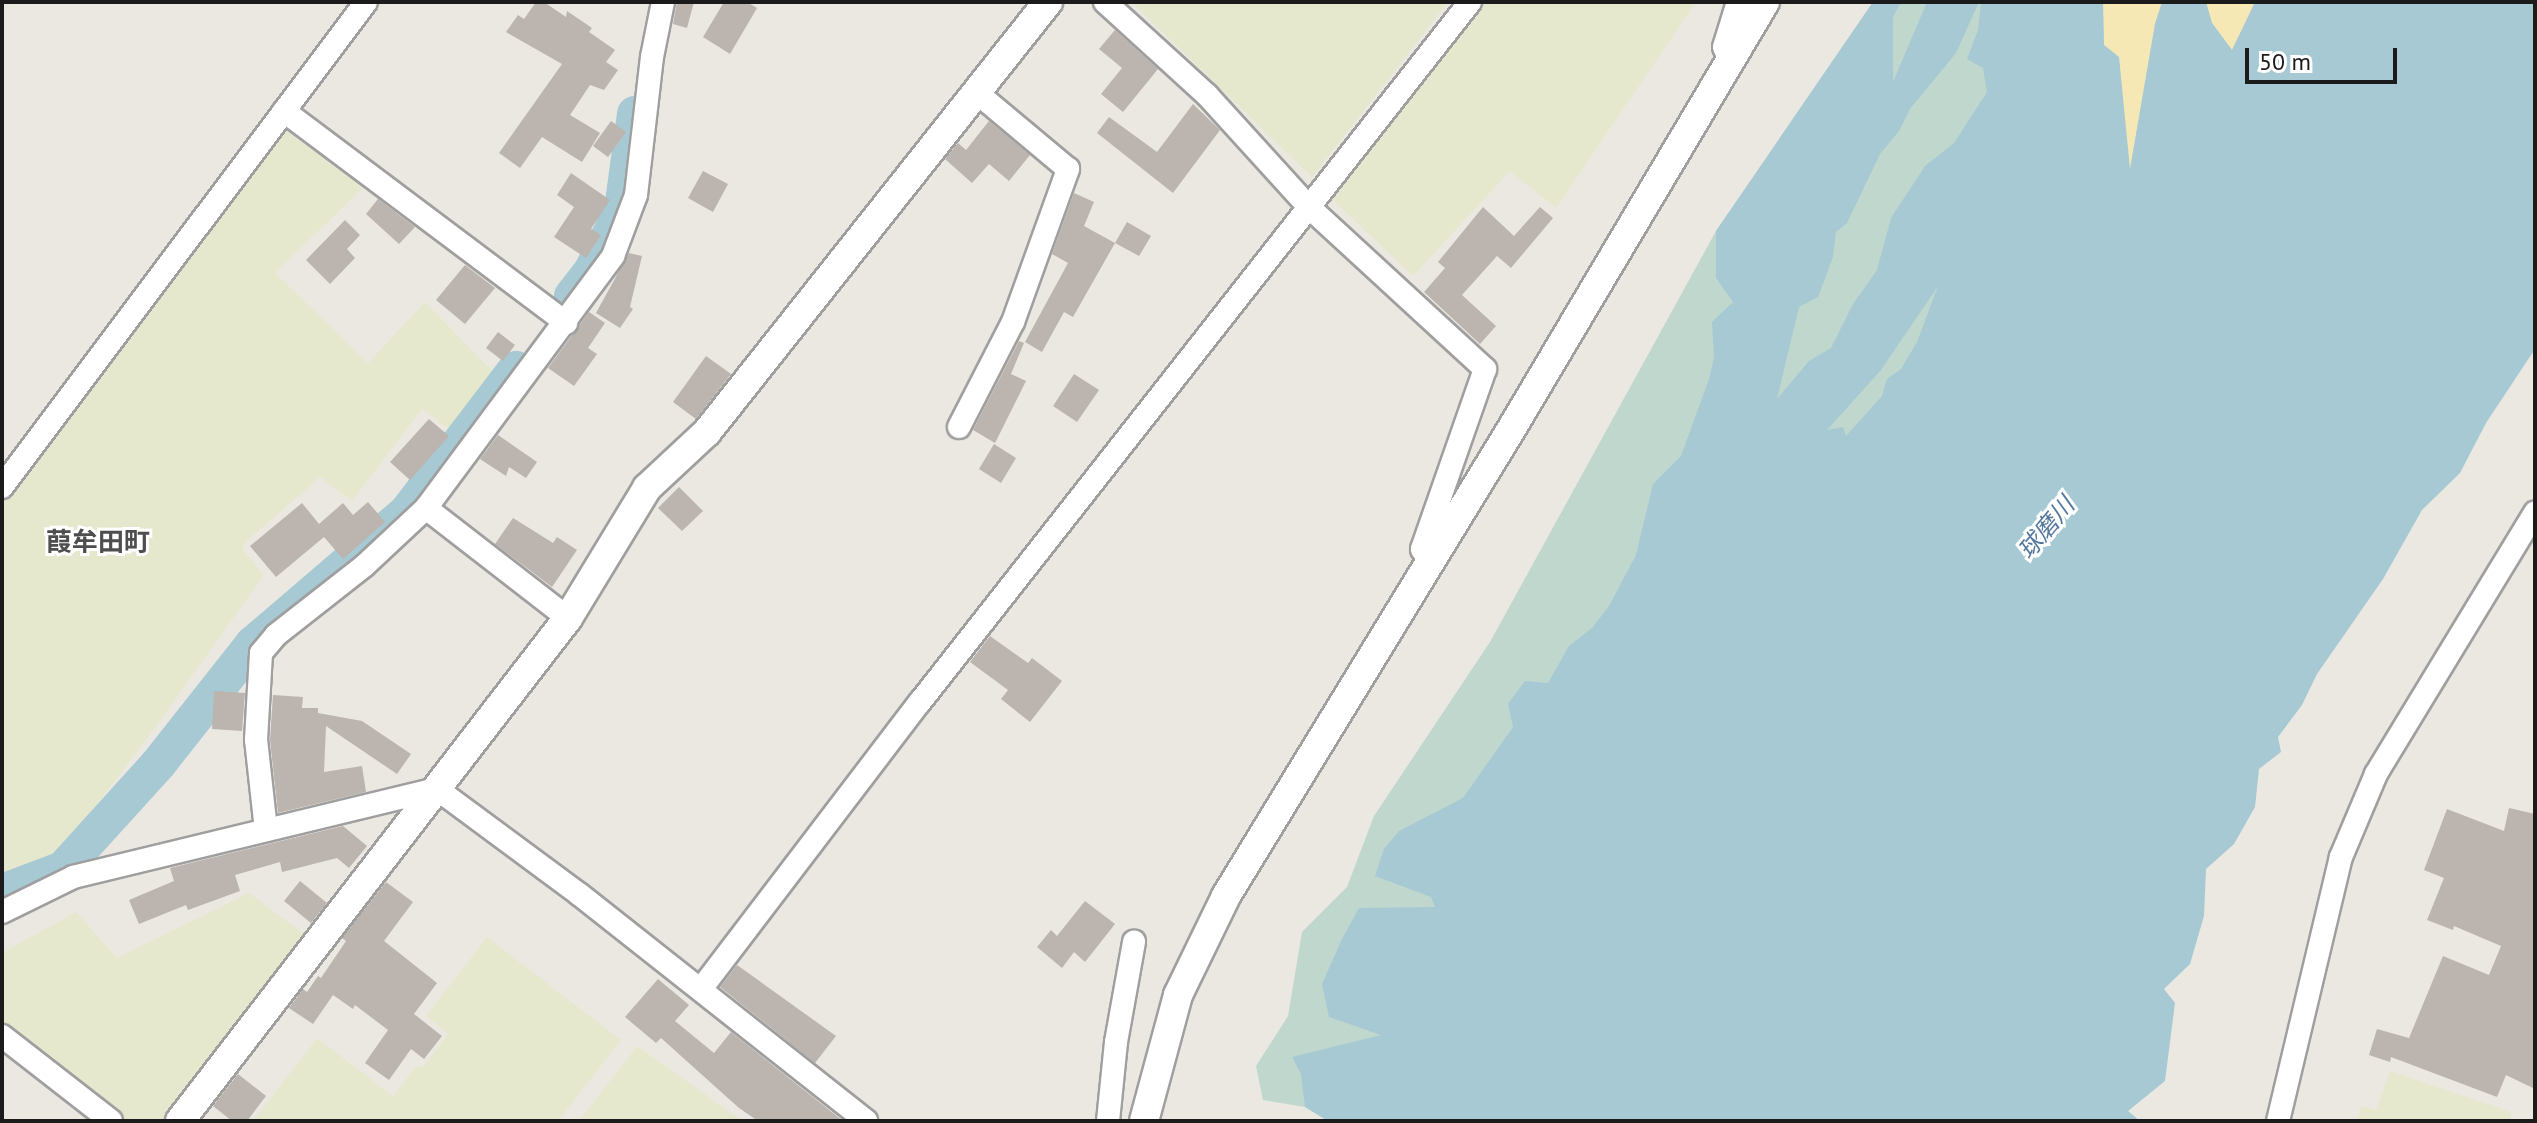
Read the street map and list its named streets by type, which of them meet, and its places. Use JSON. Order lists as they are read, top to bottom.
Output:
{
  "districts": ["葭牟田町"],
  "water": ["球磨川"],
  "scale_bar": "50 m"
}
